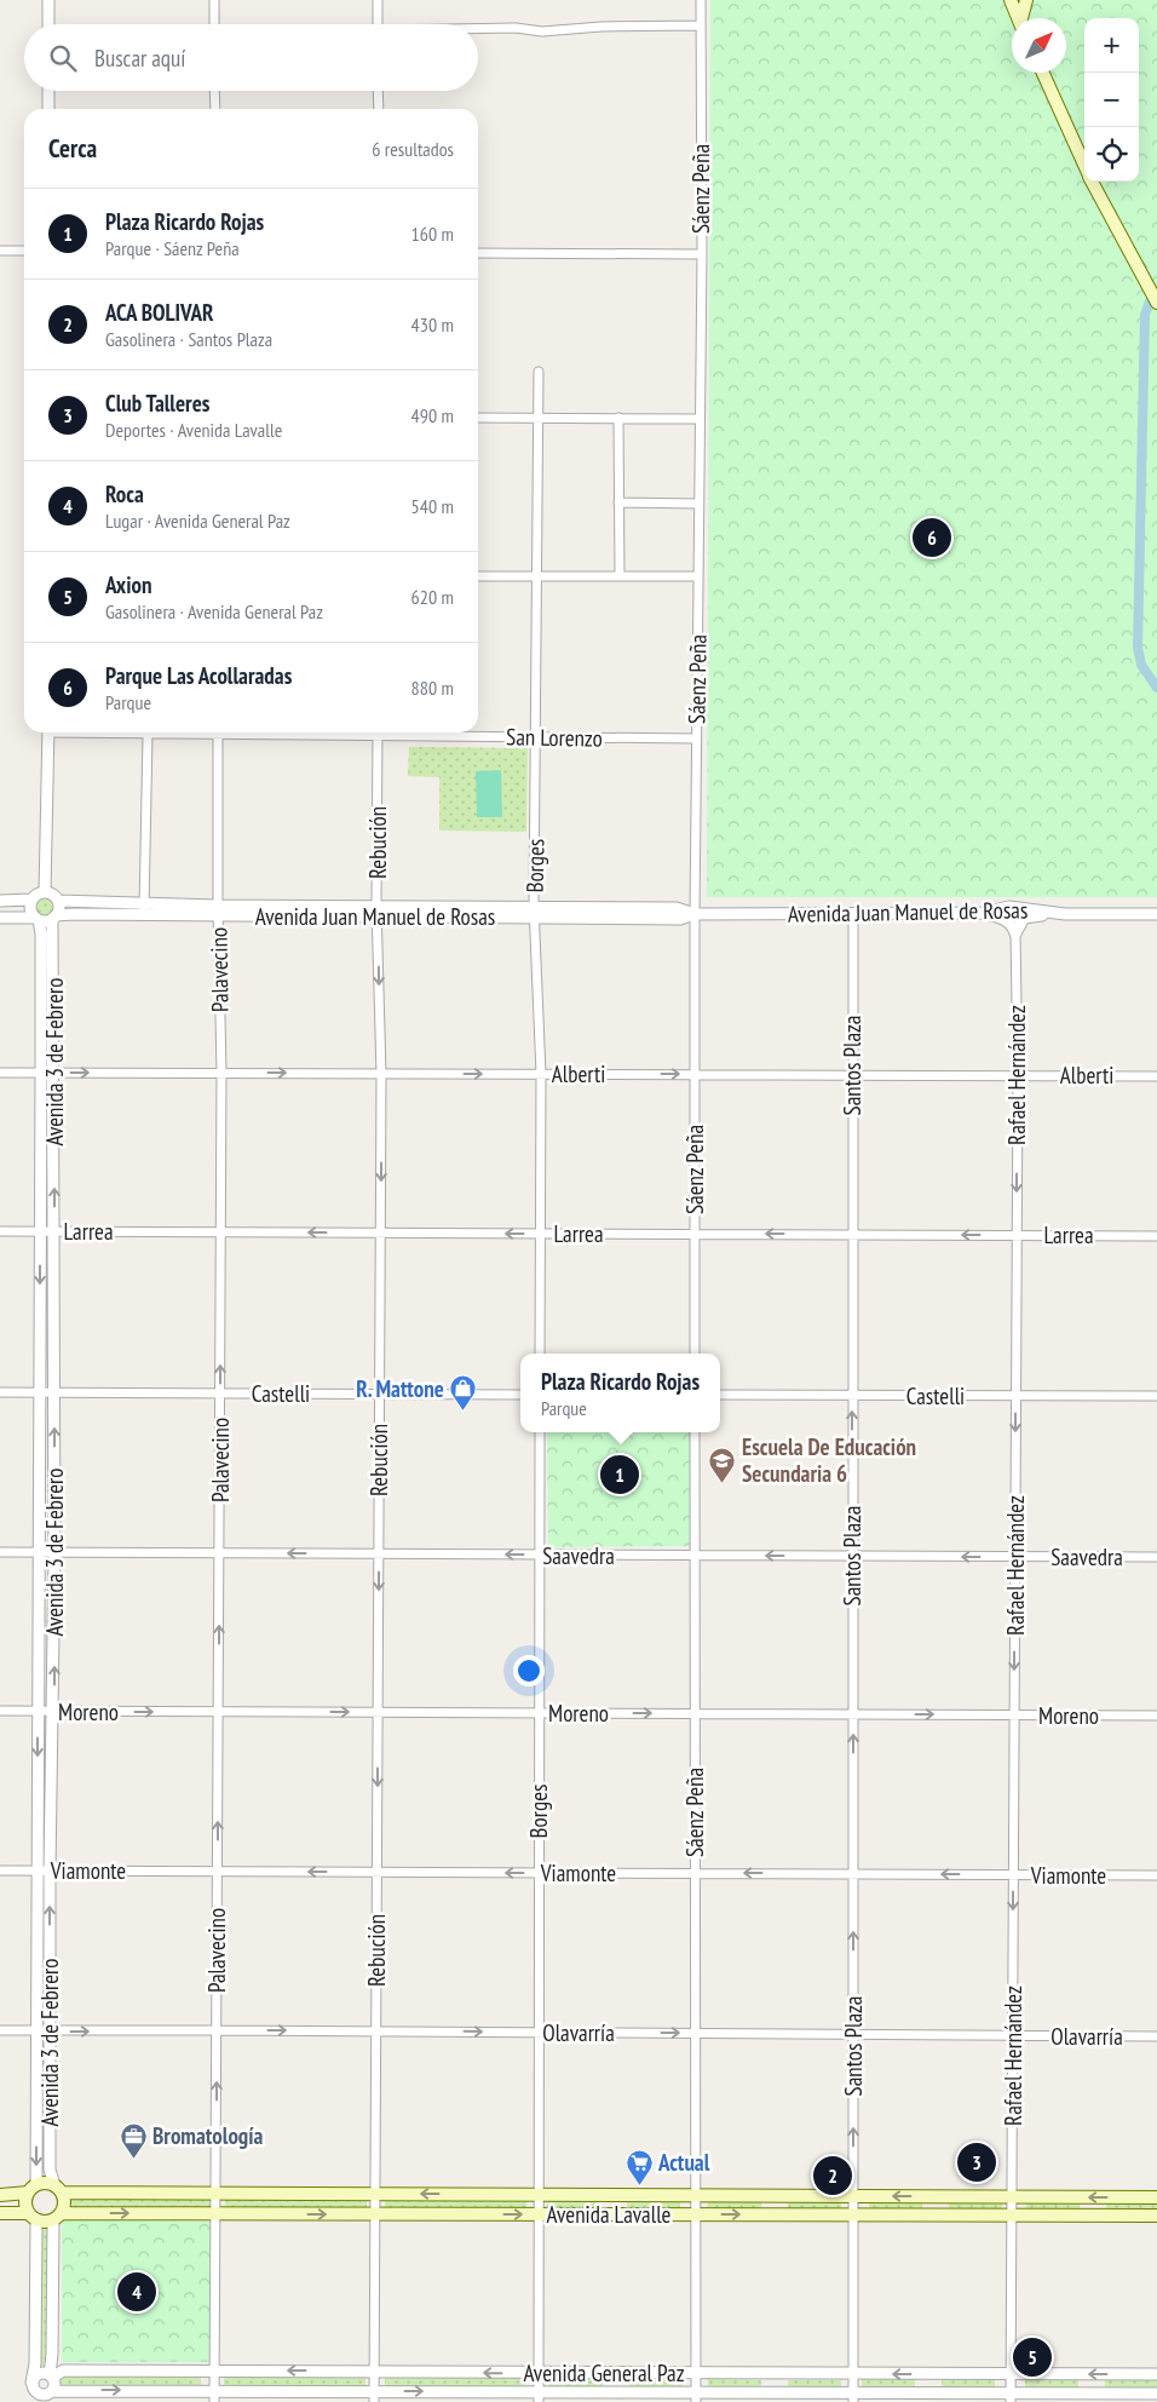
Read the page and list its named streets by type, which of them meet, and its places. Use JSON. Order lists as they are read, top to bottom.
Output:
{
  "streets": {
    "main road": ["Avenida Lavalle"],
    "street": [
      "Sáenz Peña",
      "San Lorenzo",
      "Rebución",
      "Borges",
      "Avenida Juan Manuel de Rosas",
      "Palavecino",
      "Avenida 3 de Febrero",
      "Santos Plaza",
      "Alberti",
      "Rafael Hernández",
      "Larrea",
      "Castelli",
      "Saavedra",
      "Moreno",
      "Viamonte",
      "Olavarría",
      "Avenida General Paz"
    ]
  },
  "crossings": [
    ["Sáenz Peña", "San Lorenzo"],
    ["Sáenz Peña", "Avenida Juan Manuel de Rosas"],
    ["Sáenz Peña", "Alberti"],
    ["Sáenz Peña", "Larrea"],
    ["Sáenz Peña", "Saavedra"],
    ["Sáenz Peña", "Moreno"],
    ["Sáenz Peña", "Viamonte"],
    ["Sáenz Peña", "Olavarría"],
    ["Sáenz Peña", "Avenida Lavalle"],
    ["Sáenz Peña", "Avenida General Paz"],
    ["San Lorenzo", "Borges"],
    ["Rebución", "Avenida Juan Manuel de Rosas"],
    ["Rebución", "Alberti"],
    ["Rebución", "Larrea"],
    ["Rebución", "Castelli"],
    ["Rebución", "Saavedra"],
    ["Rebución", "Moreno"],
    ["Rebución", "Viamonte"],
    ["Rebución", "Olavarría"],
    ["Rebución", "Avenida Lavalle"],
    ["Rebución", "Avenida General Paz"],
    ["Borges", "Avenida Juan Manuel de Rosas"],
    ["Borges", "Alberti"],
    ["Borges", "Larrea"],
    ["Borges", "Saavedra"],
    ["Borges", "Moreno"],
    ["Borges", "Viamonte"],
    ["Borges", "Olavarría"],
    ["Borges", "Avenida Lavalle"],
    ["Borges", "Avenida General Paz"],
    ["Avenida Juan Manuel de Rosas", "Palavecino"],
    ["Avenida Juan Manuel de Rosas", "Avenida 3 de Febrero"],
    ["Avenida Juan Manuel de Rosas", "Santos Plaza"],
    ["Palavecino", "Alberti"],
    ["Palavecino", "Larrea"],
    ["Palavecino", "Castelli"],
    ["Palavecino", "Saavedra"],
    ["Palavecino", "Moreno"],
    ["Palavecino", "Viamonte"],
    ["Palavecino", "Olavarría"],
    ["Palavecino", "Avenida Lavalle"],
    ["Palavecino", "Avenida General Paz"],
    ["Avenida 3 de Febrero", "Alberti"],
    ["Avenida 3 de Febrero", "Larrea"],
    ["Avenida 3 de Febrero", "Castelli"],
    ["Avenida 3 de Febrero", "Saavedra"],
    ["Avenida 3 de Febrero", "Moreno"],
    ["Avenida 3 de Febrero", "Viamonte"],
    ["Avenida 3 de Febrero", "Olavarría"],
    ["Avenida 3 de Febrero", "Avenida Lavalle"],
    ["Santos Plaza", "Alberti"],
    ["Santos Plaza", "Larrea"],
    ["Santos Plaza", "Castelli"],
    ["Santos Plaza", "Saavedra"],
    ["Santos Plaza", "Moreno"],
    ["Santos Plaza", "Viamonte"],
    ["Santos Plaza", "Olavarría"],
    ["Santos Plaza", "Avenida Lavalle"],
    ["Santos Plaza", "Avenida General Paz"],
    ["Alberti", "Rafael Hernández"],
    ["Rafael Hernández", "Larrea"],
    ["Rafael Hernández", "Castelli"],
    ["Rafael Hernández", "Saavedra"],
    ["Rafael Hernández", "Moreno"],
    ["Rafael Hernández", "Viamonte"],
    ["Rafael Hernández", "Olavarría"],
    ["Rafael Hernández", "Avenida Lavalle"],
    ["Rafael Hernández", "Avenida General Paz"]
  ],
  "one_way": [
    "Rebución",
    "Palavecino",
    "Santos Plaza",
    "Alberti",
    "Rafael Hernández",
    "Larrea",
    "Saavedra",
    "Moreno",
    "Viamonte",
    "Olavarría"
  ],
  "places": {
    "shop": ["R. Mattone"],
    "school or university": ["Escuela De Educación Secundaria 6"],
    "office": ["Bromatología"],
    "supermarket": ["Actual"]
  },
  "north": "top right",
  "page": {
    "map_buttons": ["+", "−"],
    "search": "Buscar aquí",
    "heading": ["Cerca", "6 resultados"],
    "list": [
      {
        "mark": "1",
        "name": "Plaza Ricardo Rojas",
        "note": "Parque · Sáenz Peña",
        "value": "160 m"
      },
      {
        "mark": "2",
        "name": "ACA BOLIVAR",
        "note": "Gasolinera · Santos Plaza",
        "value": "430 m"
      },
      {
        "mark": "3",
        "name": "Club Talleres",
        "note": "Deportes · Avenida Lavalle",
        "value": "490 m"
      },
      {
        "mark": "4",
        "name": "Roca",
        "note": "Lugar · Avenida General Paz",
        "value": "540 m"
      },
      {
        "mark": "5",
        "name": "Axion",
        "note": "Gasolinera · Avenida General Paz",
        "value": "620 m"
      },
      {
        "mark": "6",
        "name": "Parque Las Acollaradas",
        "note": "Parque",
        "value": "880 m"
      }
    ],
    "pins": [
      "6",
      "1",
      "3",
      "2",
      "4",
      "5"
    ],
    "popup": ["Plaza Ricardo Rojas", "Parque"]
  }
}
